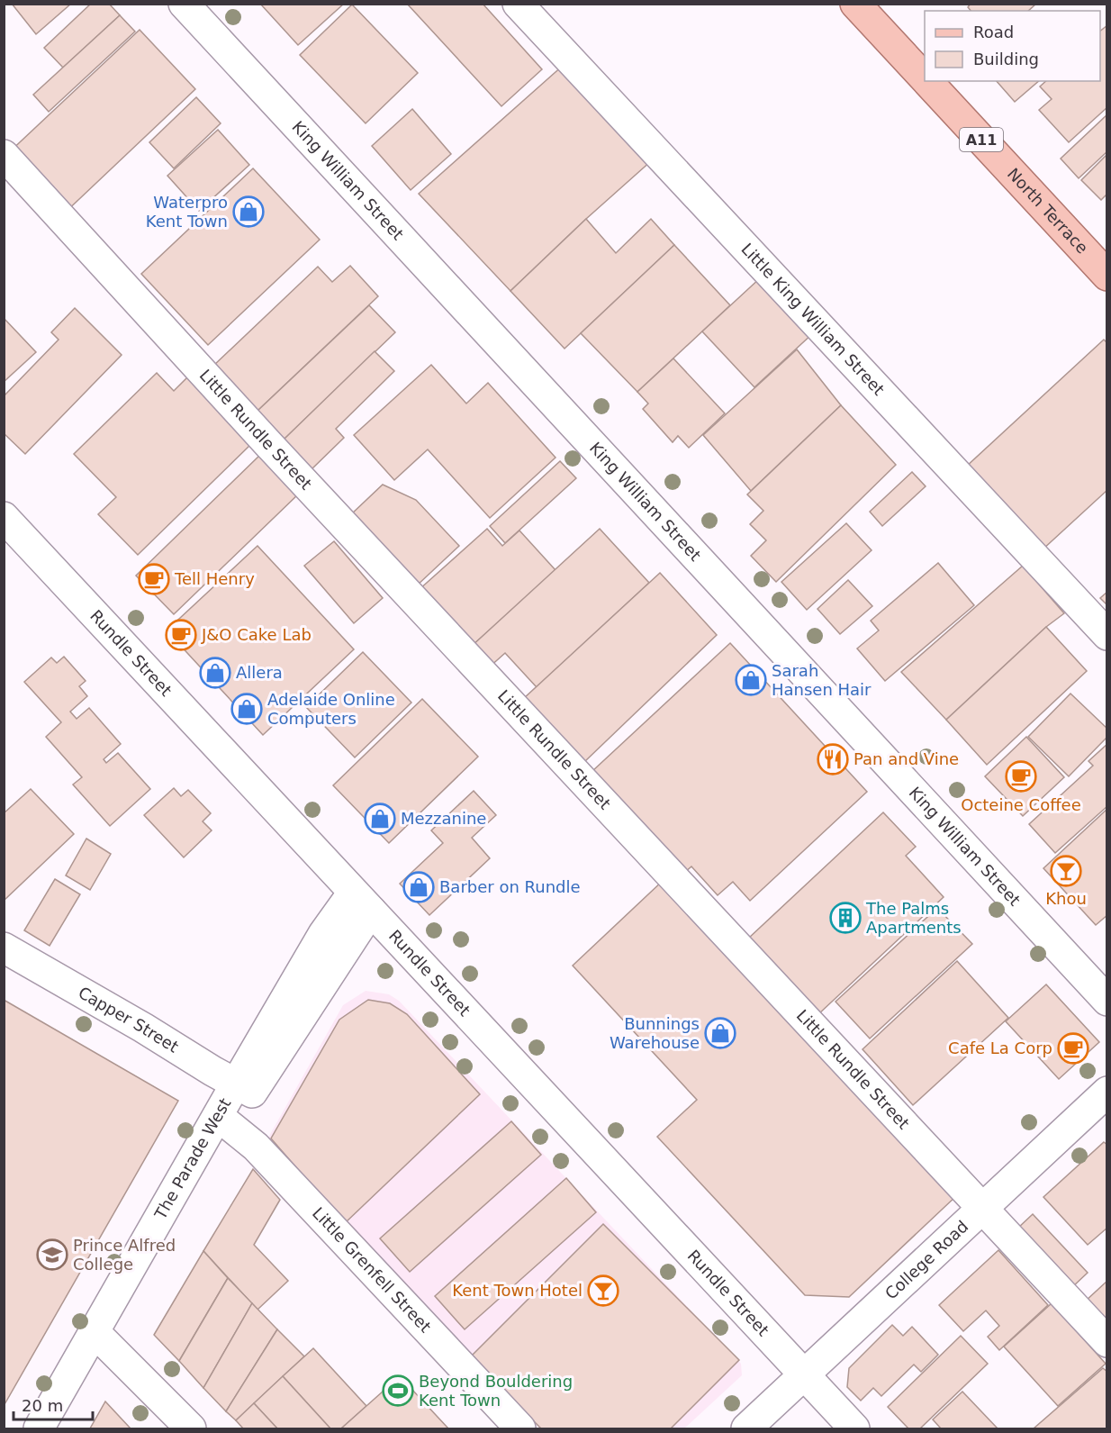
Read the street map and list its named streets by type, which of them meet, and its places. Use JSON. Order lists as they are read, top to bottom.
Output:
{
  "streets": {
    "main road": ["A11", "North Terrace"],
    "street": [
      "King William Street",
      "Little King William Street",
      "Little Rundle Street",
      "Rundle Street",
      "Capper Street",
      "The Parade West",
      "College Road",
      "Little Grenfell Street"
    ]
  },
  "crossings": [
    ["Little Rundle Street", "College Road"],
    ["Rundle Street", "The Parade West"],
    ["Rundle Street", "College Road"],
    ["Capper Street", "The Parade West"],
    ["The Parade West", "Little Grenfell Street"]
  ],
  "places": {
    "shop": [
      "Waterpro Kent Town",
      "Allera",
      "Sarah Hansen Hair",
      "Adelaide Online Computers",
      "Mezzanine",
      "Barber on Rundle",
      "Bunnings Warehouse"
    ],
    "cafe": [
      "Tell Henry",
      "J&O Cake Lab",
      "Octeine Coffee",
      "Cafe La Corp"
    ],
    "restaurant": ["Pan and Vine"],
    "bar": ["Khou", "Kent Town Hotel"],
    "building": ["The Palms Apartments"],
    "school or university": ["Prince Alfred College"],
    "sports": ["Beyond Bouldering Kent Town"]
  },
  "legend": ["Road", "Building"],
  "scale_bar": "20 m"
}
